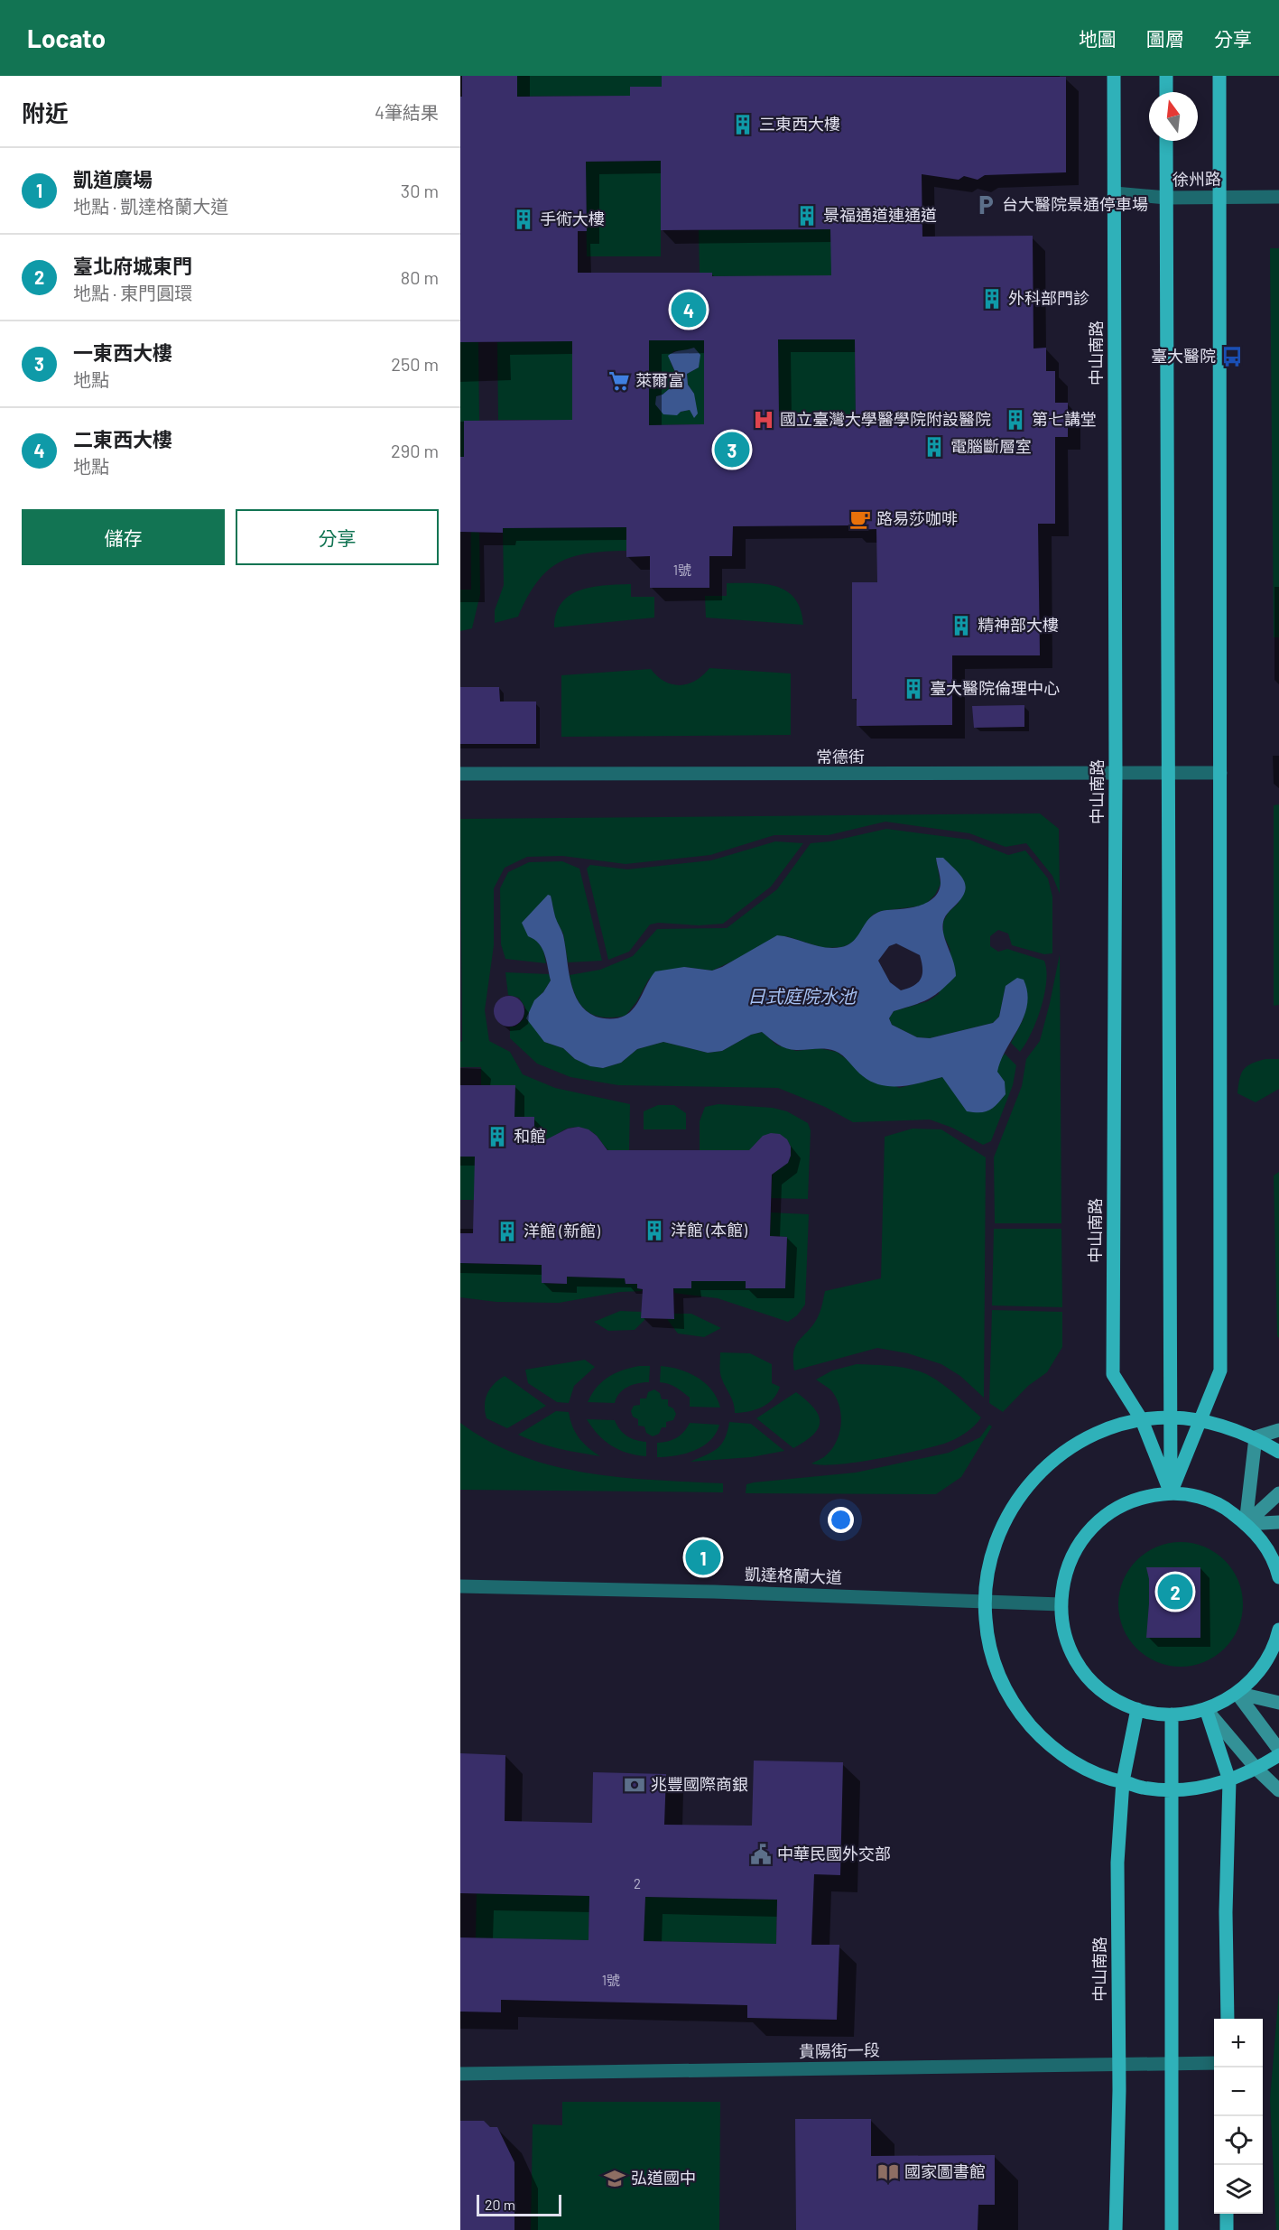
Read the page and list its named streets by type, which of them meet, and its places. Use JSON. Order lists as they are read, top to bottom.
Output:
{
  "streets": {
    "main road": ["中山南路"],
    "street": [
      "徐州路",
      "常德街",
      "凱達格蘭大道",
      "貴陽街一段"
    ]
  },
  "crossings": [
    ["徐州路", "中山南路"],
    ["中山南路", "常德街"],
    ["中山南路", "貴陽街一段"]
  ],
  "water": ["日式庭院水池"],
  "places": {
    "building": [
      "三東西大樓",
      "景福通道連通道",
      "手術大樓",
      "外科部門診",
      "第七講堂",
      "電腦斷層室",
      "精神部大樓",
      "臺大醫院倫理中心",
      "和館",
      "洋館 (本館)",
      "洋館 (新館)"
    ],
    "parking": ["台大醫院景通停車場"],
    "bus stop": ["臺大醫院"],
    "supermarket": ["萊爾富"],
    "hospital": ["國立臺灣大學醫學院附設醫院"],
    "cafe": ["路易莎咖啡"],
    "bank": ["兆豐國際商銀"],
    "public building": ["中華民國外交部"],
    "library": ["國家圖書館"],
    "school or university": ["弘道國中"]
  },
  "house_numbers": ["1號", "2", "1號"],
  "scale_bar": "20 m",
  "north": "top",
  "page": {
    "header": "Locato",
    "nav": ["地圖", "圖層", "分享"],
    "heading": ["附近", "4筆結果"],
    "list": [
      {
        "mark": "1",
        "name": "凱道廣場",
        "note": "地點 · 凱達格蘭大道",
        "value": "30 m"
      },
      {
        "mark": "2",
        "name": "臺北府城東門",
        "note": "地點 · 東門圓環",
        "value": "80 m"
      },
      {
        "mark": "3",
        "name": "一東西大樓",
        "note": "地點",
        "value": "250 m"
      },
      {
        "mark": "4",
        "name": "二東西大樓",
        "note": "地點",
        "value": "290 m"
      }
    ],
    "pins": [
      "4",
      "3",
      "1",
      "2"
    ],
    "buttons": ["儲存", "分享"],
    "map_buttons": ["+", "−"],
    "scale": "20 m"
  }
}
